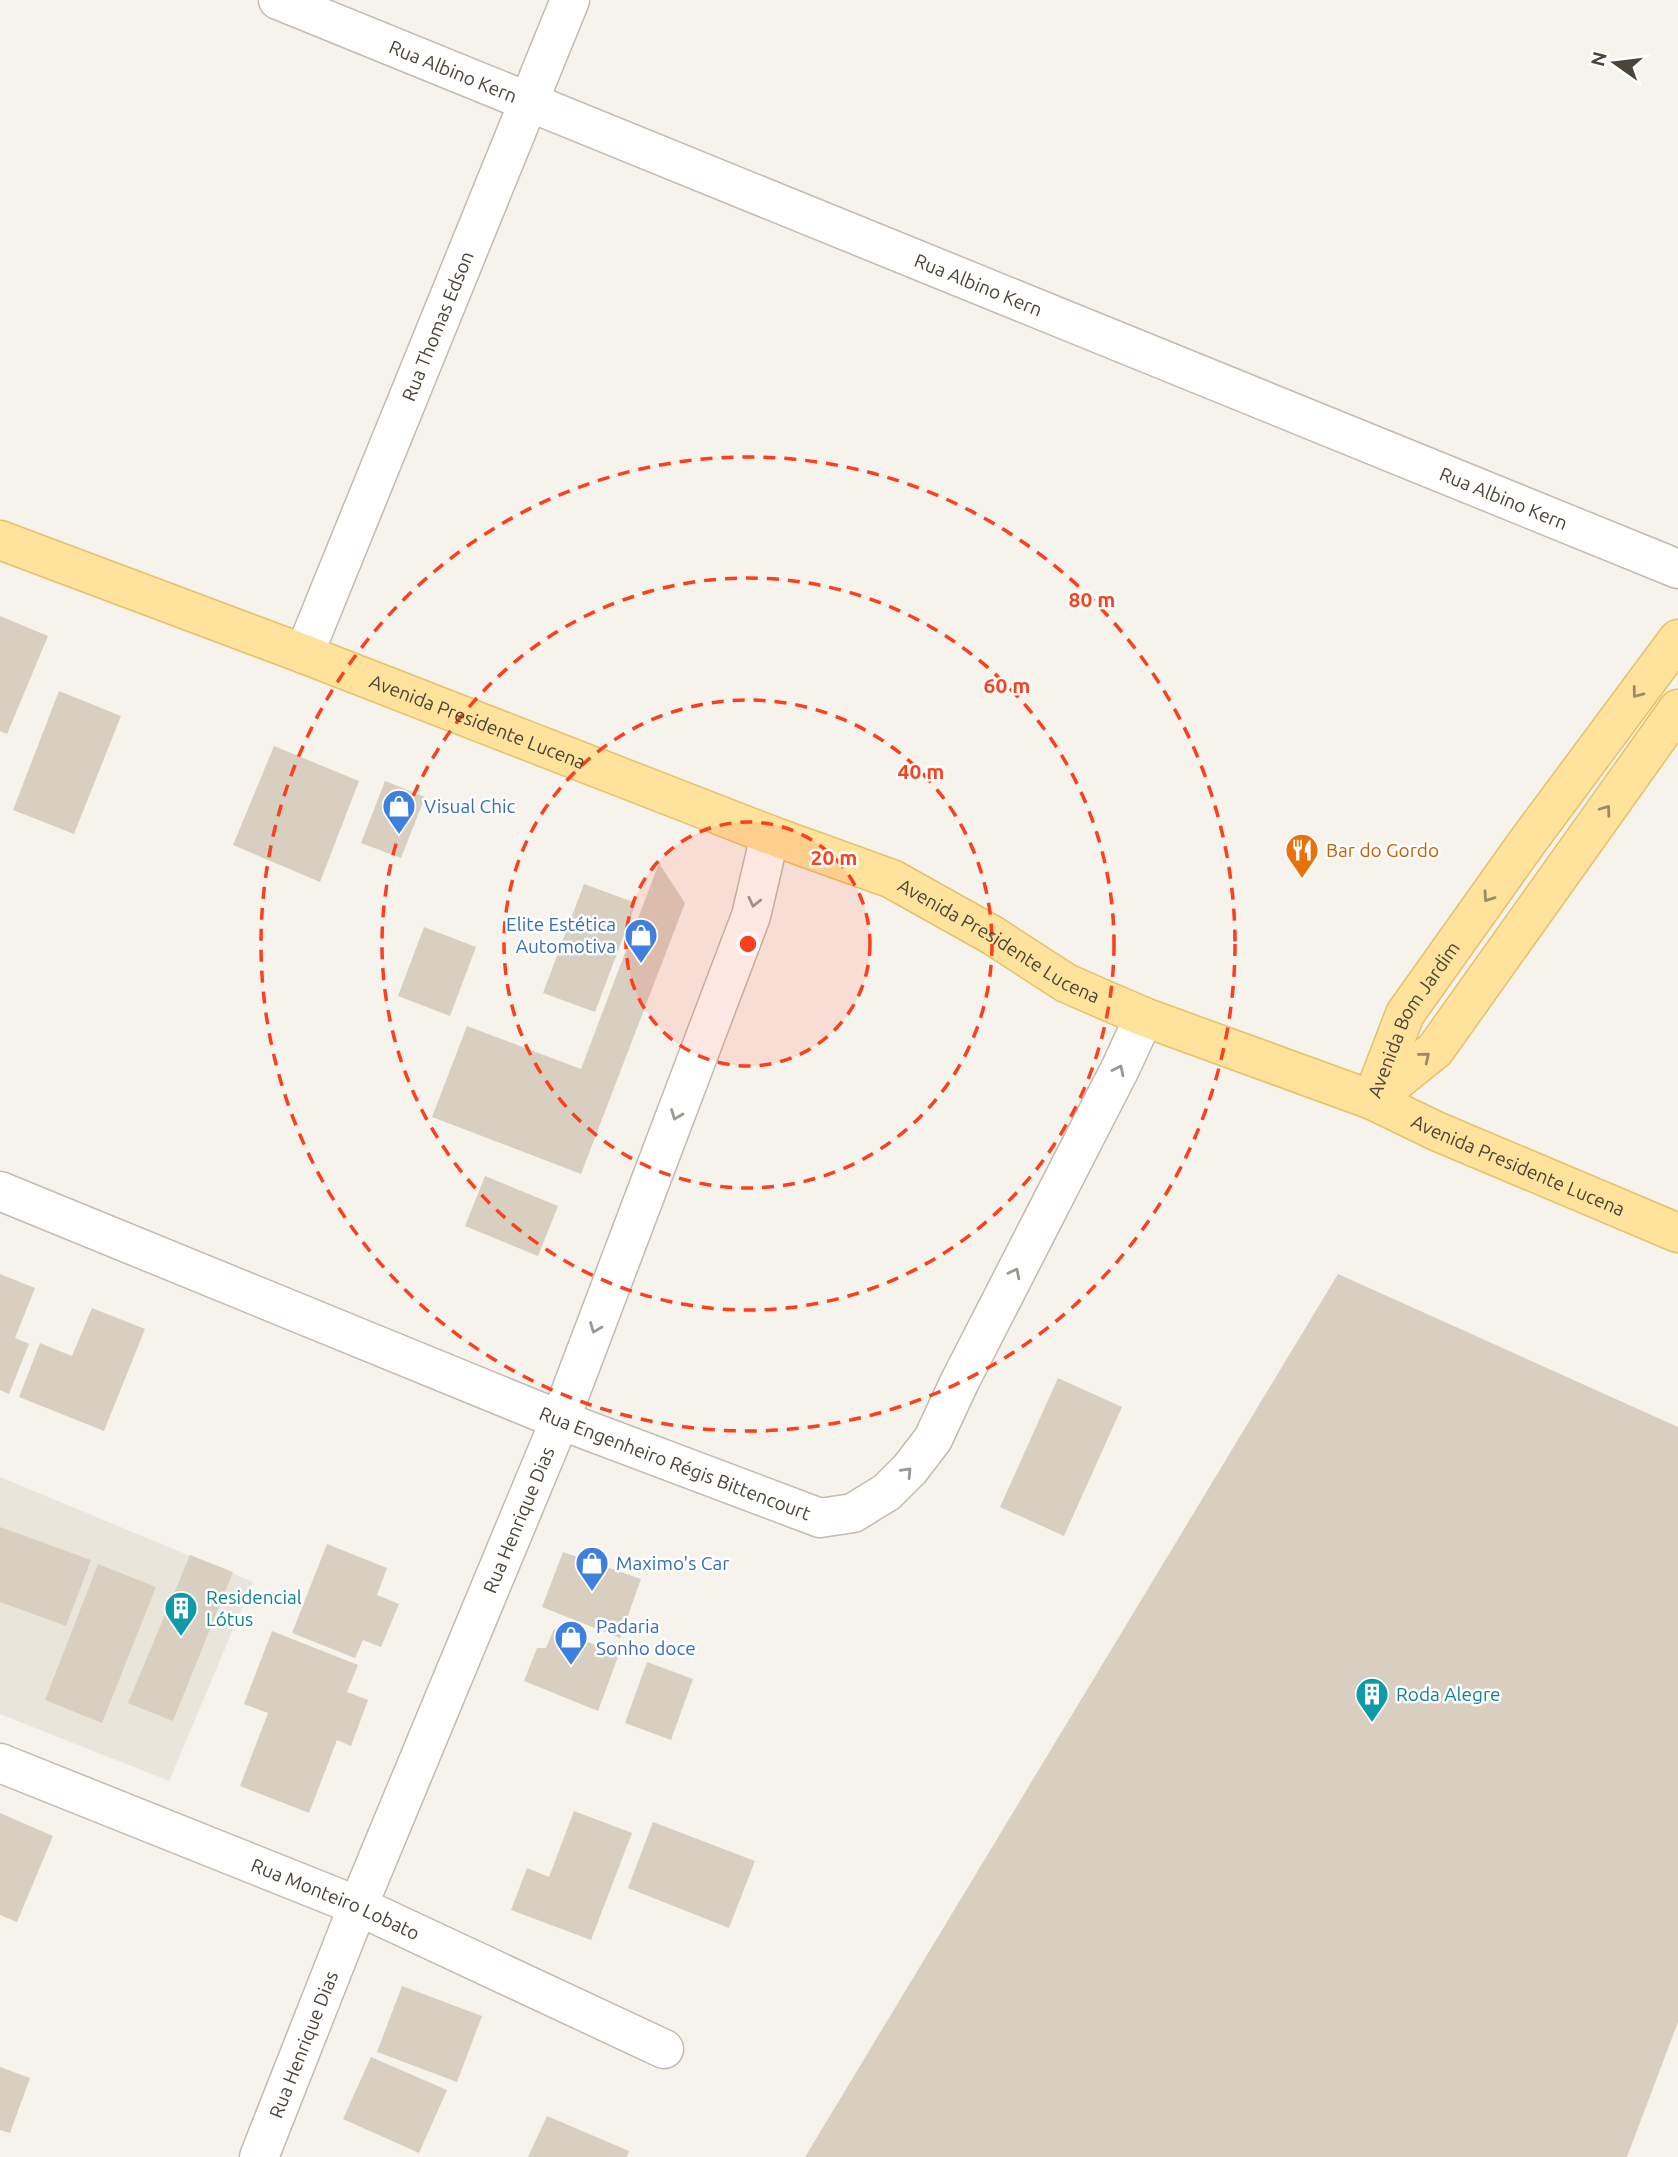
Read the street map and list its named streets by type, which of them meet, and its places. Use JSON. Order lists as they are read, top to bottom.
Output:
{
  "streets": {
    "main road": ["Avenida Presidente Lucena", "Avenida Bom Jardim"],
    "street": [
      "Rua Albino Kern",
      "Rua Thomas Edson",
      "Rua Engenheiro Régis Bittencourt",
      "Rua Henrique Dias",
      "Rua Monteiro Lobato"
    ]
  },
  "crossings": [
    ["Rua Albino Kern", "Rua Thomas Edson"],
    ["Rua Thomas Edson", "Avenida Presidente Lucena"],
    ["Avenida Presidente Lucena", "Avenida Bom Jardim"],
    ["Avenida Presidente Lucena", "Rua Engenheiro Régis Bittencourt"],
    ["Avenida Presidente Lucena", "Rua Henrique Dias"],
    ["Rua Engenheiro Régis Bittencourt", "Rua Henrique Dias"],
    ["Rua Henrique Dias", "Rua Monteiro Lobato"]
  ],
  "one_way": ["Rua Henrique Dias"],
  "places": {
    "shop": [
      "Visual Chic",
      "Elite Estética Automotiva",
      "Maximo's Car",
      "Padaria Sonho doce"
    ],
    "restaurant": ["Bar do Gordo"],
    "building": ["Residencial Lótus", "Roda Alegre"]
  },
  "north": "left",
  "rings": [
    "80 m",
    "60 m",
    "40 m",
    "20 m"
  ]
}
